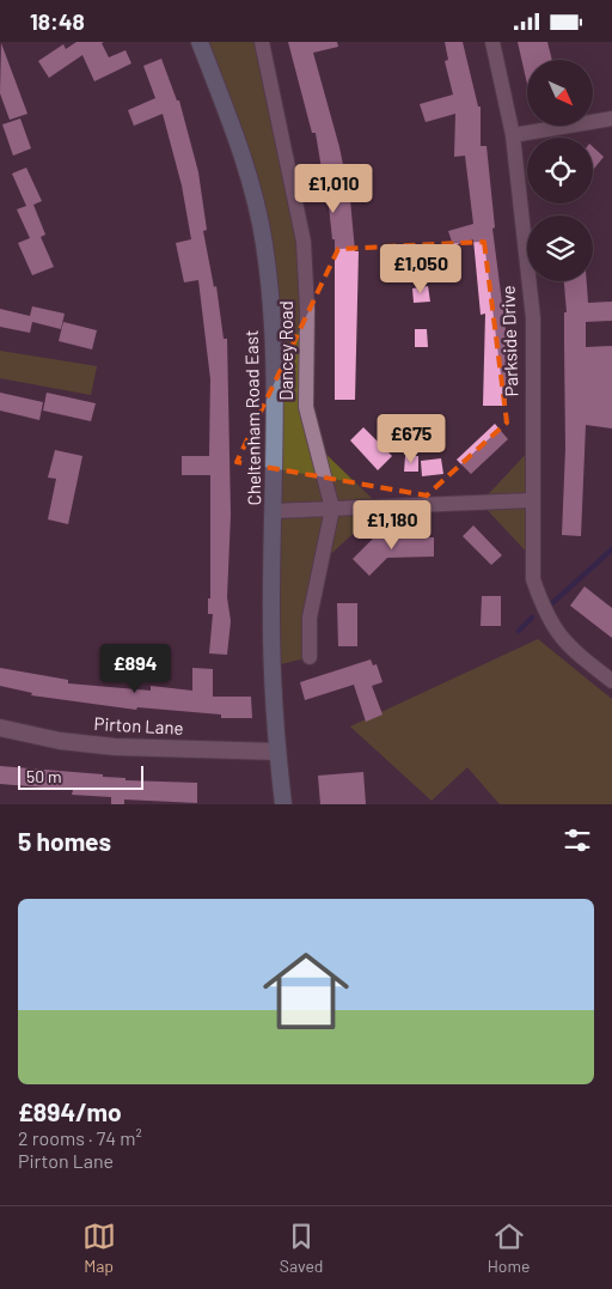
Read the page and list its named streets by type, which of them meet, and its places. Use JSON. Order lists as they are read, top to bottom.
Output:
{
  "streets": {
    "main road": ["Cheltenham Road East"],
    "street": ["Parkside Drive", "Dancey Road", "Pirton Lane"]
  },
  "crossings": [
    ["Cheltenham Road East", "Pirton Lane"]
  ],
  "scale_bar": "50 m",
  "north": "bottom right",
  "page": {
    "status": "18:48",
    "price": [
      "£1,010",
      "£1,050",
      "£675",
      "£1,180",
      "£894"
    ],
    "scale": "50 m",
    "heading": "5 homes",
    "list": [
      {
        "name": "£894/mo",
        "note": "2 rooms · 74 m² · Pirton Lane"
      }
    ],
    "tabs": ["Map", "Saved", "Home"]
  }
}
